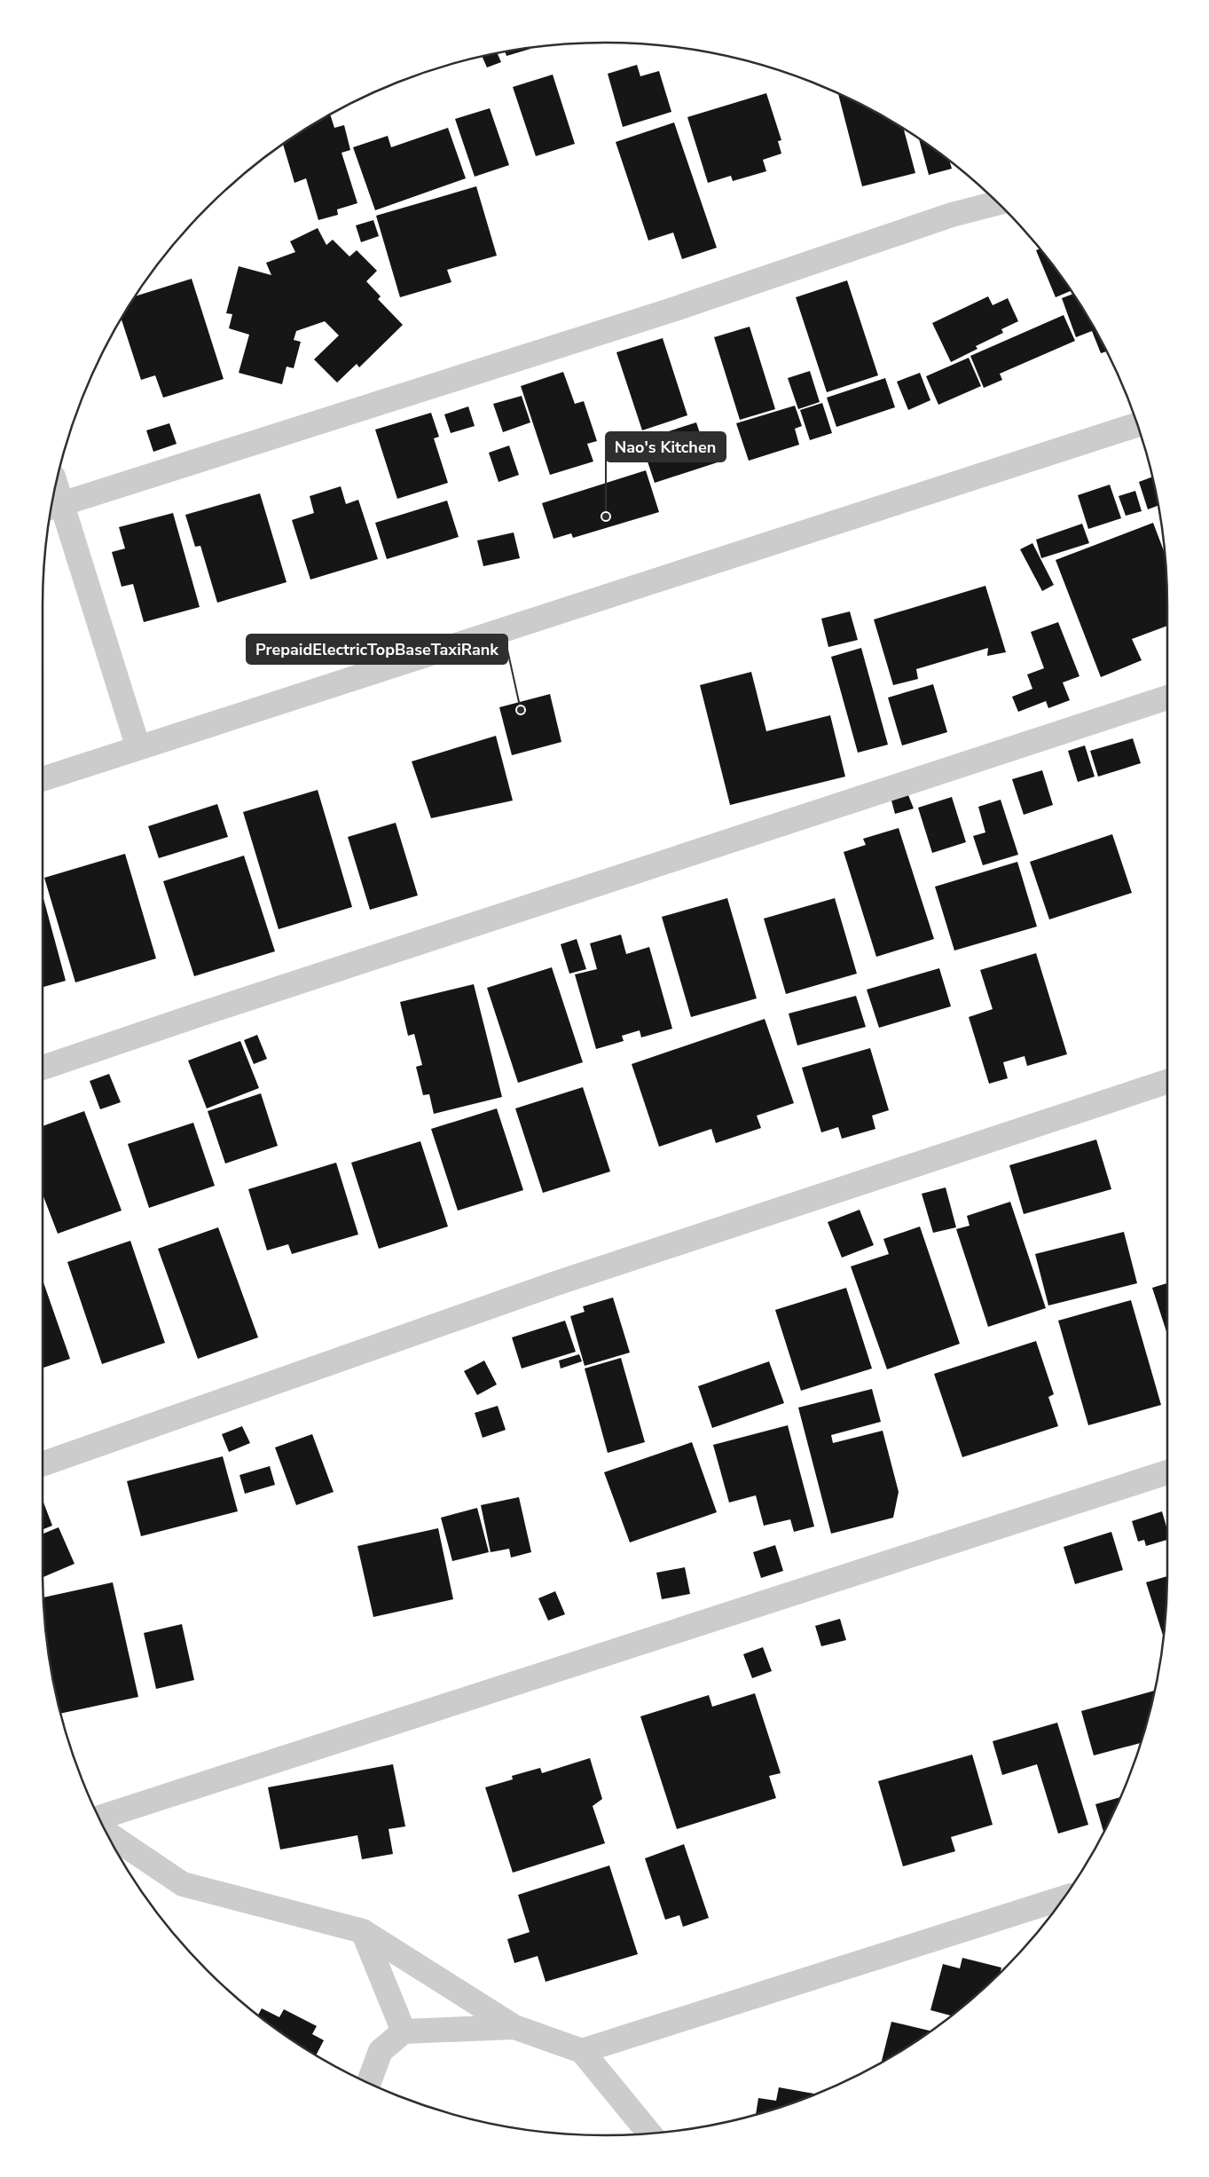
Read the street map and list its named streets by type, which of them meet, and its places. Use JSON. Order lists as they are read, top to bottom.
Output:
{
  "places": ["Nao's Kitchen", "PrepaidElectricTopBaseTaxiRank"]
}
